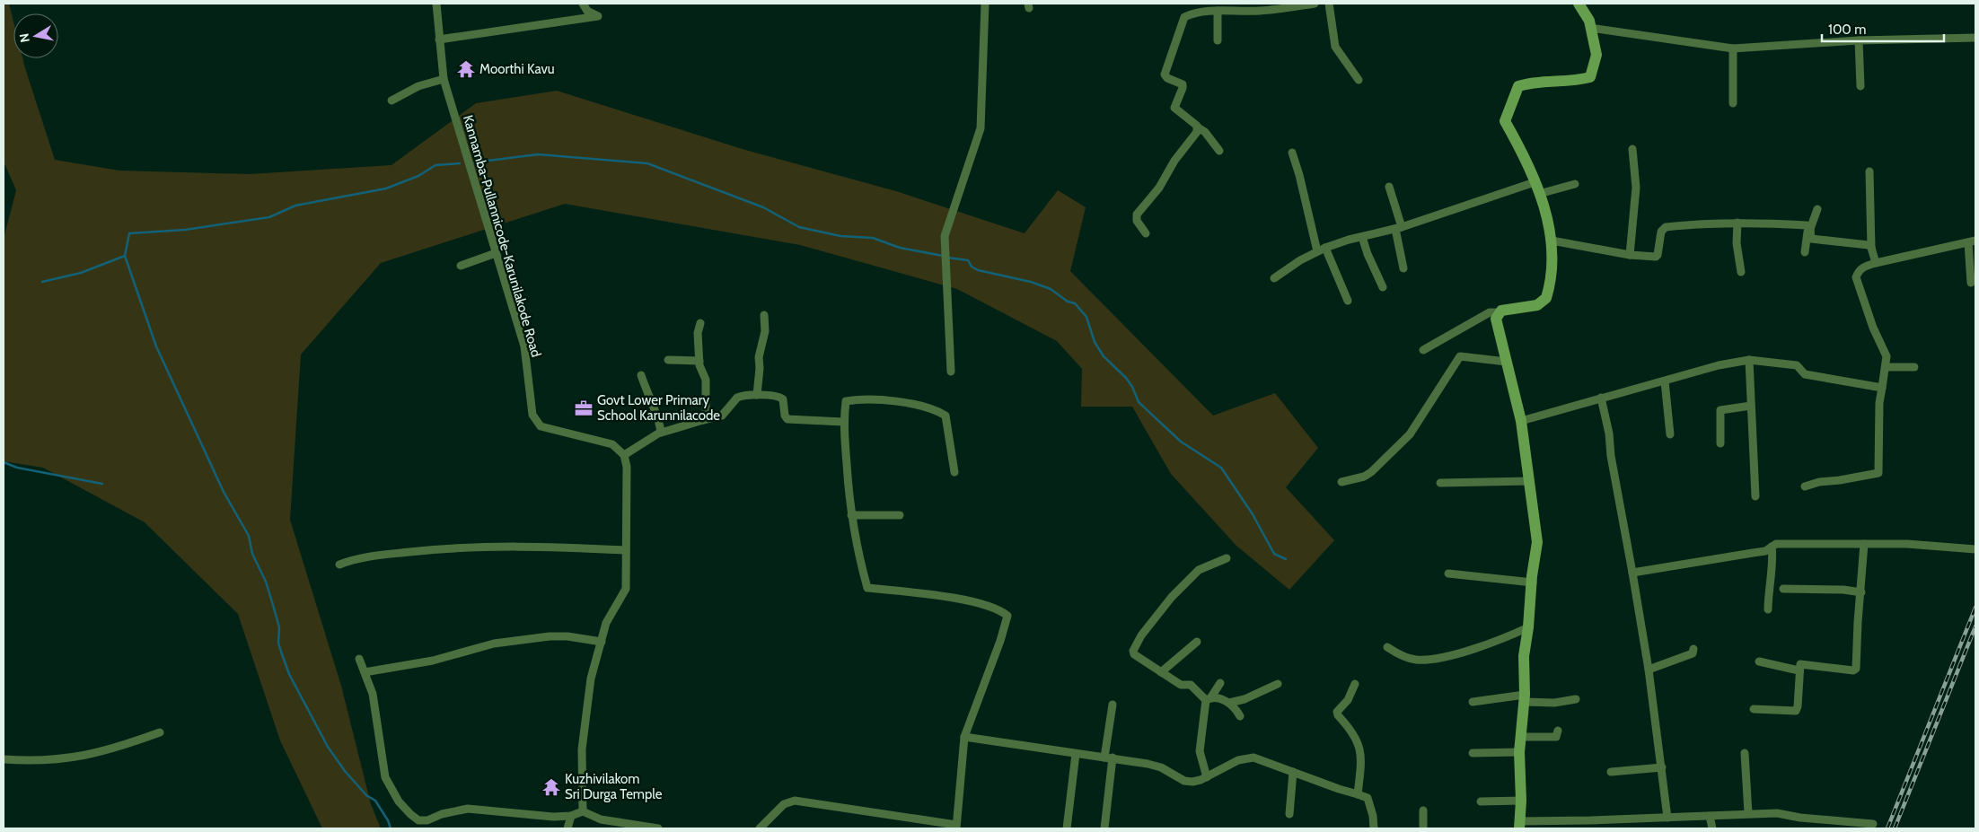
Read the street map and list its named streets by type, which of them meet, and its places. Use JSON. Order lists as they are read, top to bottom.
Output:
{
  "streets": {
    "street": ["Kannamba-Pullannicode-Karunilakode Road"]
  },
  "places": {
    "temple": ["Moorthi Kavu", "Kuzhivilakom Sri Durga Temple"],
    "office": ["Govt Lower Primary School Karunnilacode"]
  },
  "scale_bar": "100 m",
  "north": "left"
}
